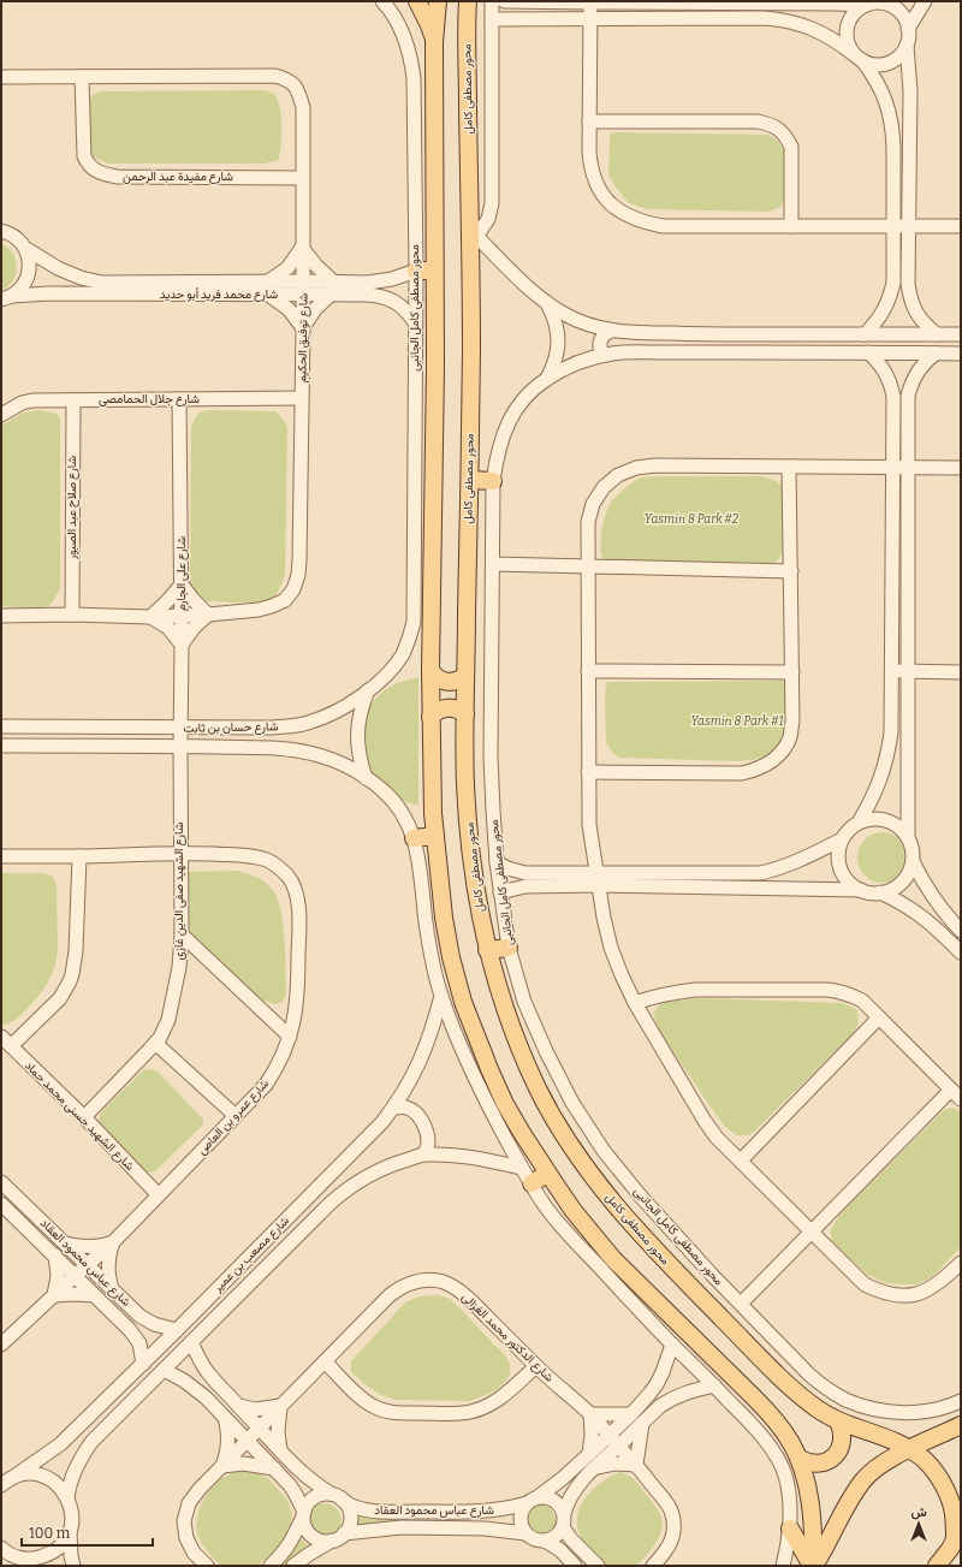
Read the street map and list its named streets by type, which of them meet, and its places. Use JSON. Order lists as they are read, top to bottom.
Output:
{
  "streets": {
    "main road": ["محور مصطفى كامل"],
    "street": [
      "شارع مفيدة عبد الرحمن",
      "شارع محمد فريد أبو حديد",
      "محور مصطفى كامل الجانبى",
      "شارع توفيق الحكيم",
      "شارع جلال الحمامصى",
      "شارع صلاح عبد الصبور",
      "شارع على الجارم",
      "شارع حسان بن ثابت",
      "شارع الشهيد صفى الدين غازى",
      "شارع الشهيد حسنى محمد حماد",
      "شارع عمرو بن العاص",
      "شارع مصعب بن عمير",
      "شارع عباس محمود العقاد",
      "شارع الدكتور محمد الغزالى"
    ]
  },
  "crossings": [
    ["شارع مفيدة عبد الرحمن", "شارع توفيق الحكيم"],
    ["شارع محمد فريد أبو حديد", "محور مصطفى كامل الجانبى"],
    ["شارع محمد فريد أبو حديد", "شارع توفيق الحكيم"],
    ["محور مصطفى كامل الجانبى", "شارع حسان بن ثابت"],
    ["شارع توفيق الحكيم", "شارع جلال الحمامصى"],
    ["شارع توفيق الحكيم", "شارع صلاح عبد الصبور"],
    ["شارع توفيق الحكيم", "شارع على الجارم"],
    ["شارع جلال الحمامصى", "شارع صلاح عبد الصبور"],
    ["شارع جلال الحمامصى", "شارع على الجارم"],
    ["شارع على الجارم", "شارع حسان بن ثابت"],
    ["شارع على الجارم", "شارع الشهيد صفى الدين غازى"],
    ["شارع حسان بن ثابت", "شارع الشهيد صفى الدين غازى"],
    ["شارع الشهيد صفى الدين غازى", "شارع الشهيد حسنى محمد حماد"],
    ["شارع الشهيد صفى الدين غازى", "شارع عمرو بن العاص"],
    ["شارع الشهيد حسنى محمد حماد", "شارع عمرو بن العاص"],
    ["شارع عمرو بن العاص", "شارع عباس محمود العقاد"],
    ["شارع مصعب بن عمير", "شارع عباس محمود العقاد"],
    ["شارع عباس محمود العقاد", "شارع الدكتور محمد الغزالى"]
  ],
  "parks": ["Yasmin 8 Park #2", "Yasmin 8 Park #1"],
  "scale_bar": "100 m",
  "north": "top"
}
